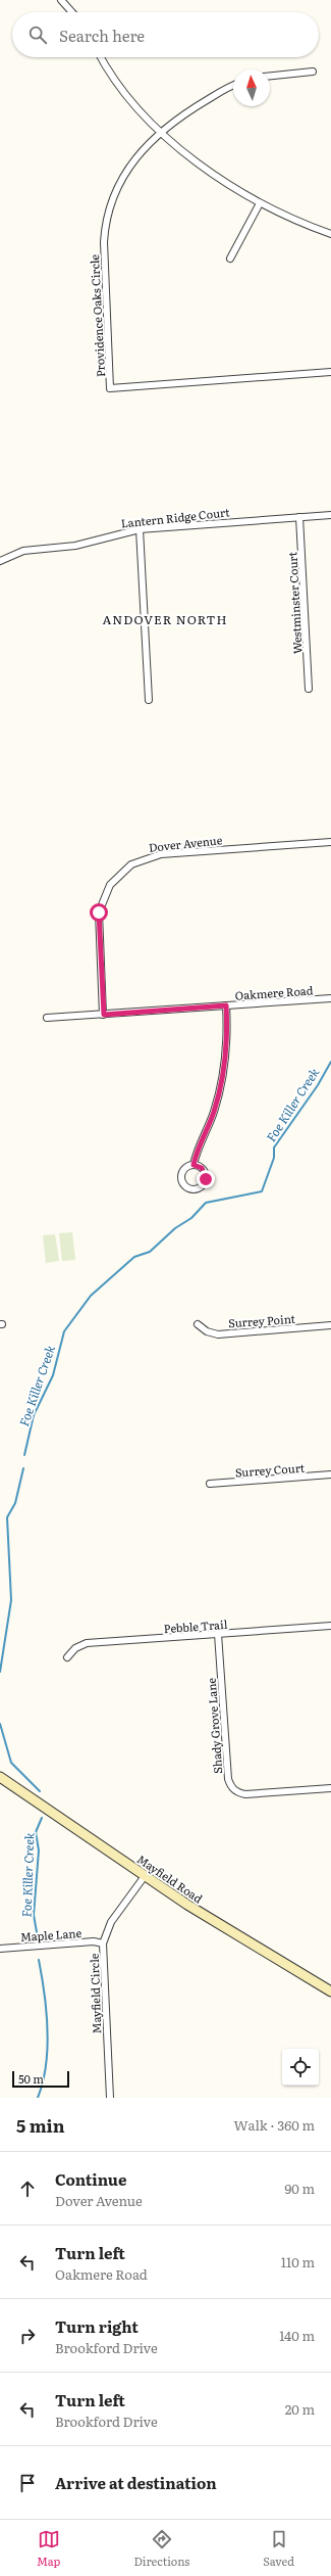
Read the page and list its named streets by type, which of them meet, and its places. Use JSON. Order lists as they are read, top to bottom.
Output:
{
  "streets": {
    "street": [
      "Providence Oaks Circle",
      "Lantern Ridge Court",
      "Westminster Court",
      "Dover Avenue",
      "Oakmere Road",
      "Surrey Point",
      "Surrey Court",
      "Pebble Trail",
      "Shady Grove Lane",
      "Mayfield Road",
      "Maple Lane",
      "Mayfield Circle"
    ]
  },
  "crossings": [
    ["Lantern Ridge Court", "Westminster Court"],
    ["Dover Avenue", "Oakmere Road"],
    ["Pebble Trail", "Shady Grove Lane"],
    ["Mayfield Road", "Mayfield Circle"],
    ["Maple Lane", "Mayfield Circle"]
  ],
  "districts": ["ANDOVER NORTH"],
  "water": ["Foe Killer Creek"],
  "scale_bar": "50 m",
  "north": "top",
  "page": {
    "search": "Search here",
    "scale": "50 m",
    "heading": ["5 min", "Walk · 360 m"],
    "list": [
      ["Continue", "Dover Avenue", "90 m"],
      ["Turn left", "Oakmere Road", "110 m"],
      ["Turn right", "Brookford Drive", "140 m"],
      ["Turn left", "Brookford Drive", "20 m"],
      "Arrive at destination"
    ],
    "nav": ["Map", "Directions", "Saved"]
  }
}
